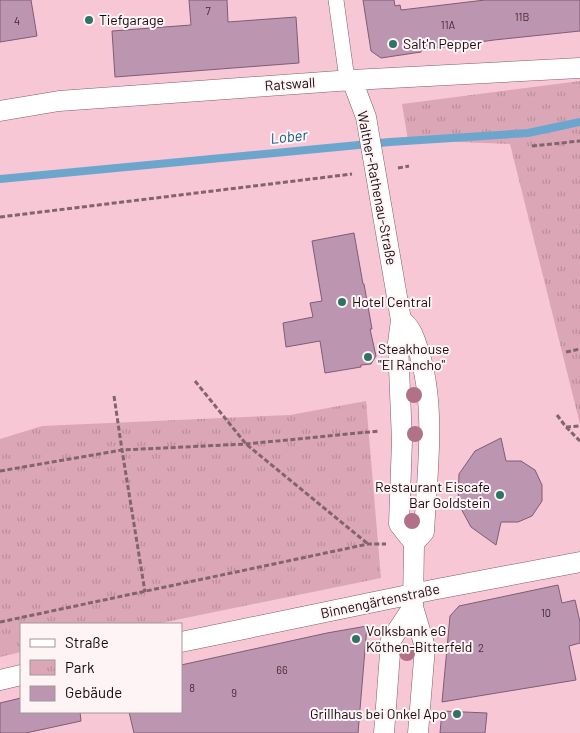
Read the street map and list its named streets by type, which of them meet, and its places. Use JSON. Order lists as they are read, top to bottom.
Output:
{
  "streets": {
    "street": ["Ratswall", "Walther-Rathenau-Straße", "Binnengärtenstraße"]
  },
  "crossings": [
    ["Ratswall", "Walther-Rathenau-Straße"],
    ["Walther-Rathenau-Straße", "Binnengärtenstraße"]
  ],
  "water": ["Lober"],
  "places": [
    "Tiefgarage",
    "Salt'n Pepper",
    "Hotel Central",
    "Steakhouse \"El Rancho\"",
    "Restaurant Eiscafe Bar Goldstein",
    "Volksbank eG Köthen-Bitterfeld",
    "Grillhaus bei Onkel Apo"
  ],
  "house_numbers": [
    "7",
    "11B",
    "4",
    "11A",
    "10",
    "2",
    "66",
    "8",
    "9"
  ],
  "legend": ["Straße", "Park", "Gebäude"]
}
